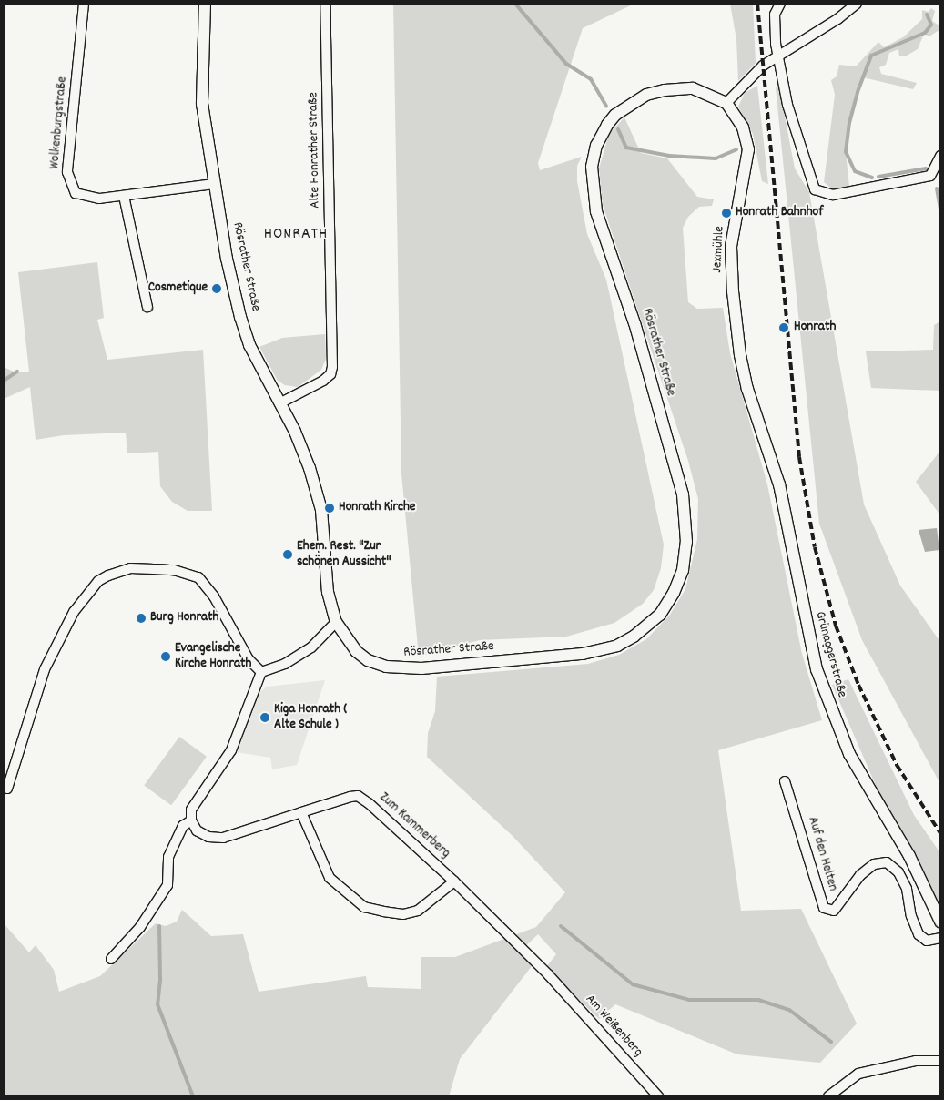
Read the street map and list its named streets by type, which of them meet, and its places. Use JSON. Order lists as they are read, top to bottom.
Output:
{
  "streets": {
    "street": [
      "Wolkenburgstraße",
      "Alte Honrather Straße",
      "Jexmühle",
      "Rösrather Straße",
      "Grünaggerstraße",
      "Zum Kammerberg",
      "Auf den Helten",
      "Am Weißenberg"
    ]
  },
  "crossings": [
    ["Wolkenburgstraße", "Rösrather Straße"],
    ["Alte Honrather Straße", "Rösrather Straße"],
    ["Jexmühle", "Rösrather Straße"],
    ["Jexmühle", "Grünaggerstraße"],
    ["Zum Kammerberg", "Am Weißenberg"]
  ],
  "districts": ["HONRATH"],
  "places": [
    "Honrath Bahnhof",
    "Cosmetique",
    "Honrath",
    "Honrath Kirche",
    "Ehem. Rest. \"Zur schönen Aussicht\"",
    "Burg Honrath",
    "Evangelische Kirche Honrath",
    "Kiga Honrath ( Alte Schule )"
  ]
}
